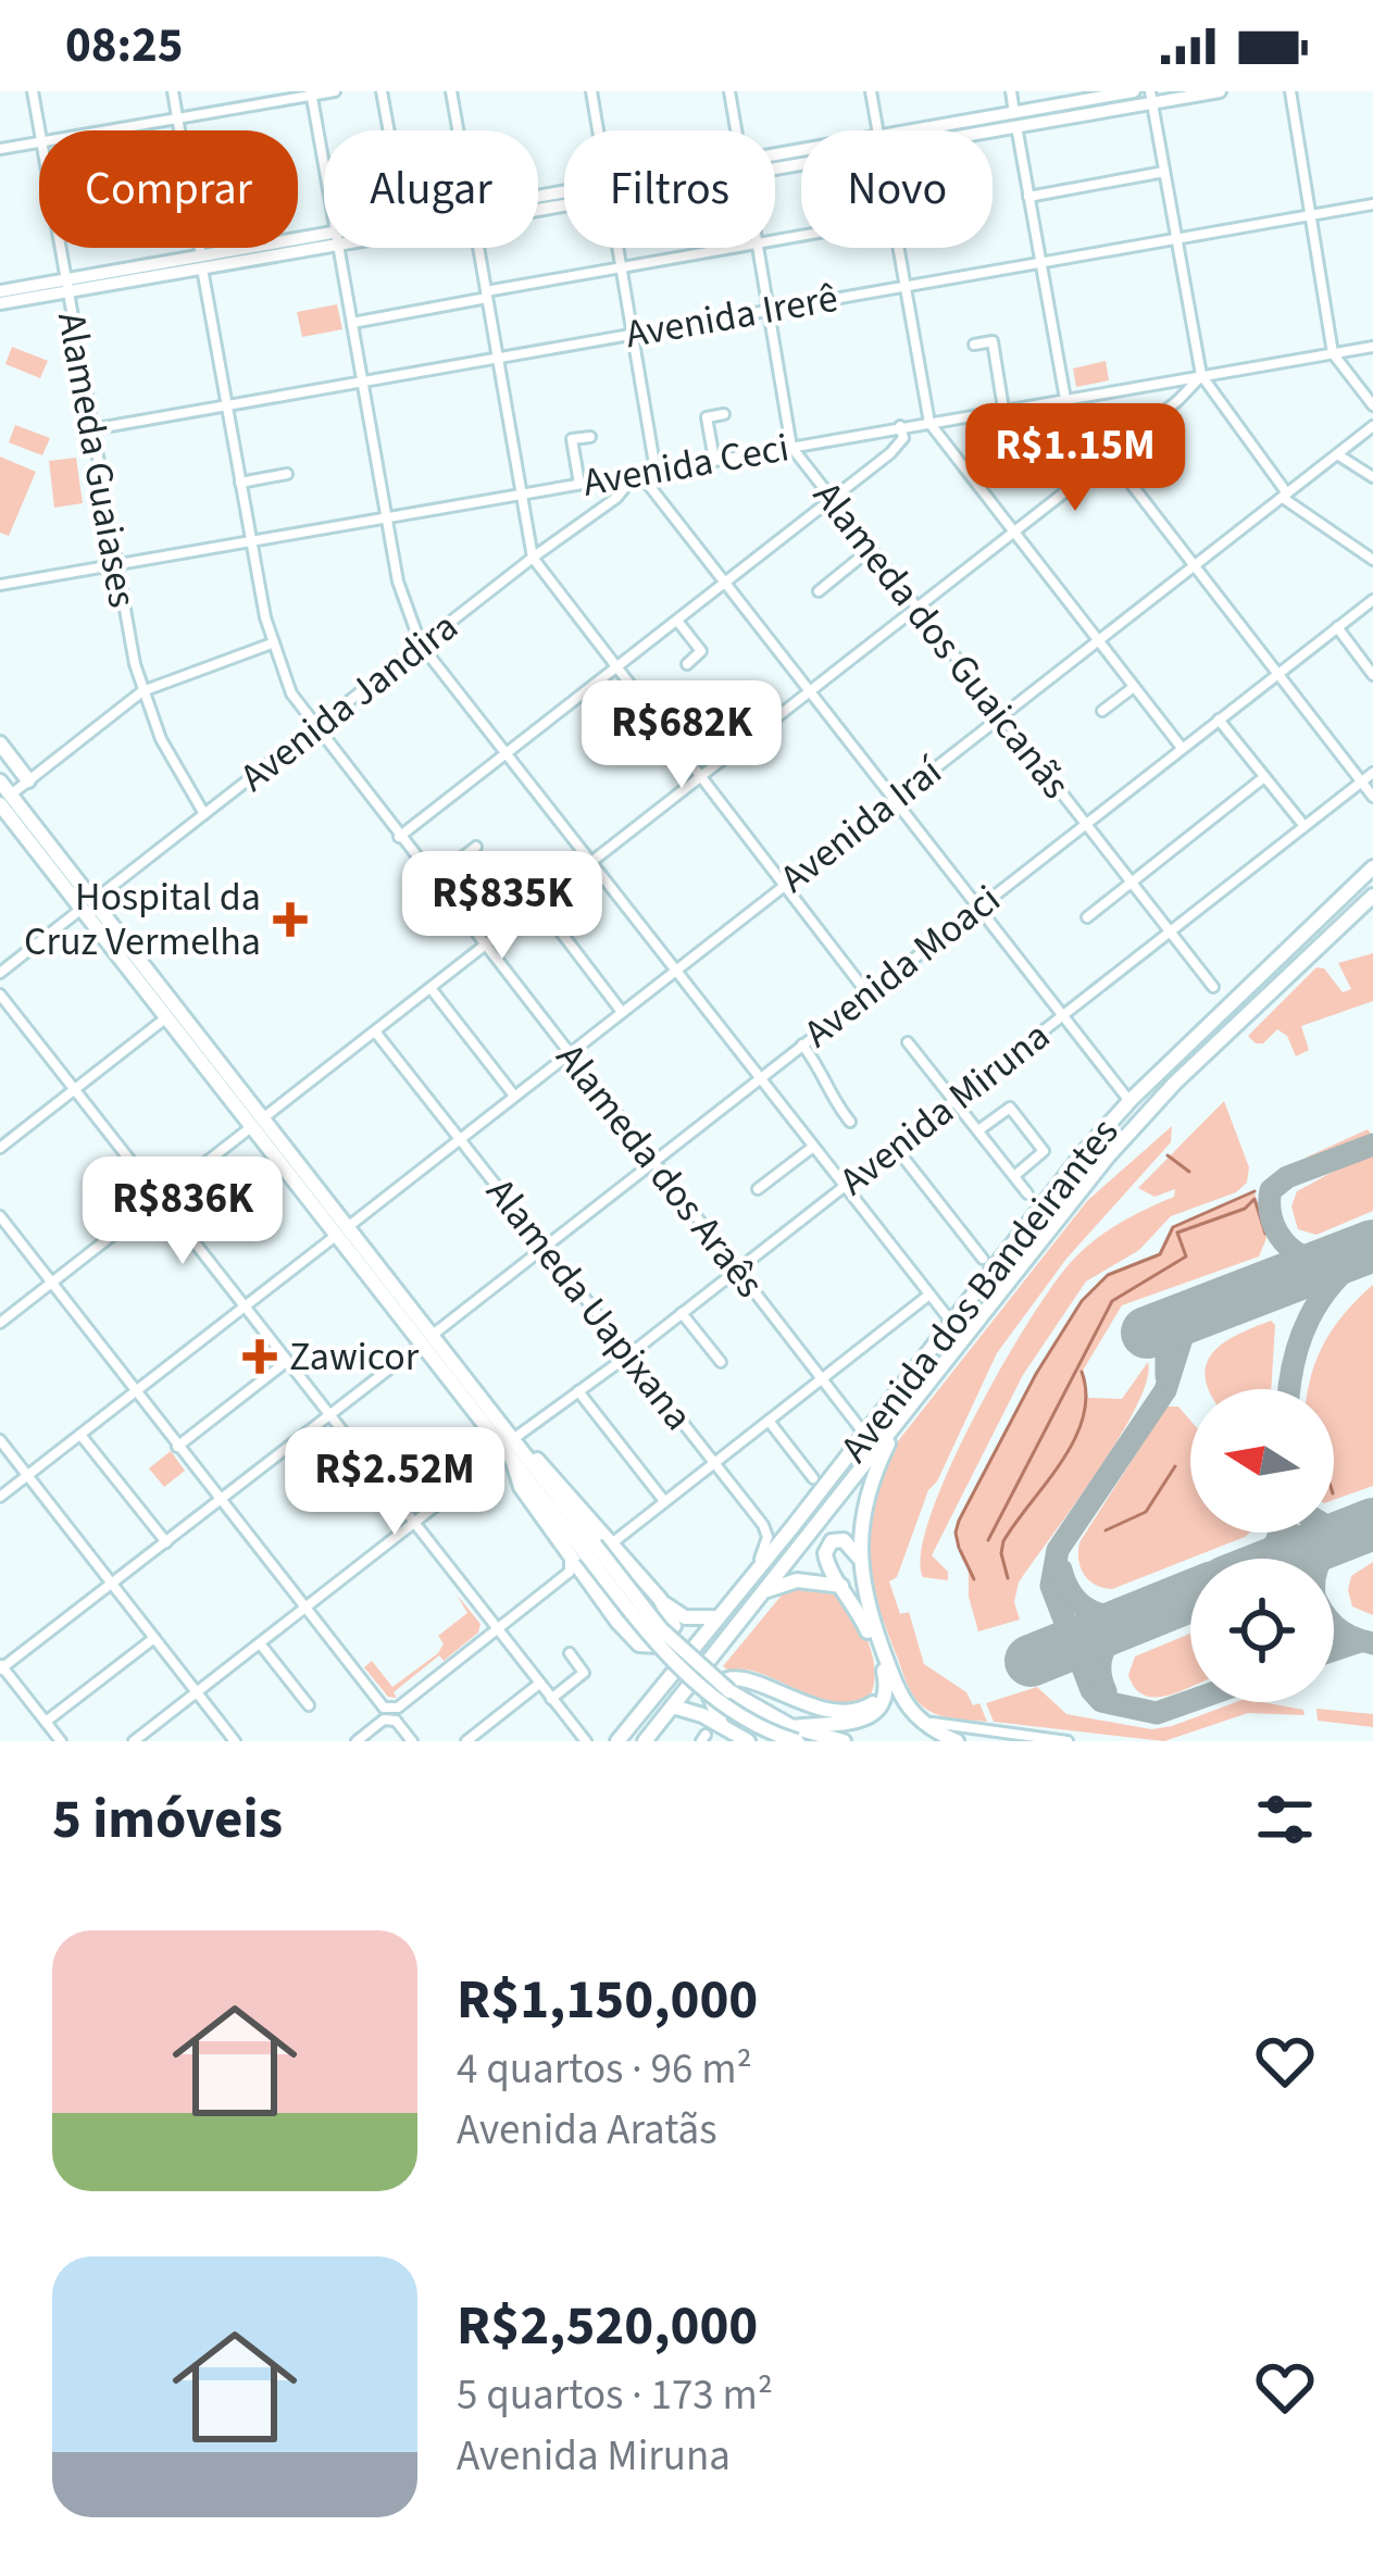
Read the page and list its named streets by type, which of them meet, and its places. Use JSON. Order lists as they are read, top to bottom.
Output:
{
  "streets": {
    "highway": ["Avenida dos Bandeirantes"],
    "street": [
      "Avenida Irerê",
      "Alameda Guaiases",
      "Avenida Ceci",
      "Alameda dos Guaicanãs",
      "Avenida Jandira",
      "Avenida Iraí",
      "Avenida Moaci",
      "Avenida Miruna",
      "Alameda dos Araês",
      "Alameda Uapixana"
    ]
  },
  "crossings": [
    ["Avenida Irerê", "Alameda Guaiases"],
    ["Avenida Irerê", "Alameda dos Guaicanãs"],
    ["Avenida Irerê", "Alameda dos Araês"],
    ["Alameda Guaiases", "Avenida Ceci"],
    ["Alameda Guaiases", "Avenida Jandira"],
    ["Avenida Ceci", "Alameda dos Guaicanãs"],
    ["Avenida Ceci", "Avenida Jandira"],
    ["Avenida Ceci", "Alameda dos Araês"],
    ["Alameda dos Guaicanãs", "Avenida Iraí"],
    ["Alameda dos Guaicanãs", "Avenida Moaci"],
    ["Alameda dos Guaicanãs", "Avenida Miruna"],
    ["Avenida Jandira", "Alameda dos Araês"],
    ["Avenida Iraí", "Alameda dos Araês"],
    ["Avenida Iraí", "Alameda Uapixana"],
    ["Avenida Moaci", "Alameda dos Araês"],
    ["Avenida Moaci", "Alameda Uapixana"],
    ["Avenida Miruna", "Alameda dos Araês"],
    ["Avenida Miruna", "Alameda Uapixana"],
    ["Alameda dos Araês", "Avenida dos Bandeirantes"],
    ["Avenida dos Bandeirantes", "Alameda Uapixana"]
  ],
  "places": {
    "health": ["Hospital da Cruz Vermelha", "Zawicor"]
  },
  "north": "left",
  "page": {
    "status": "08:25",
    "chip": [
      "Comprar",
      "Alugar",
      "Filtros",
      "Novo"
    ],
    "price": [
      "R$1.15M",
      "R$682K",
      "R$835K",
      "R$836K",
      "R$2.52M"
    ],
    "heading": "5 imóveis",
    "list": [
      {
        "name": "R$1,150,000",
        "note": "4 quartos · 96 m² · Avenida Aratãs"
      },
      {
        "name": "R$2,520,000",
        "note": "5 quartos · 173 m² · Avenida Miruna"
      }
    ]
  }
}
